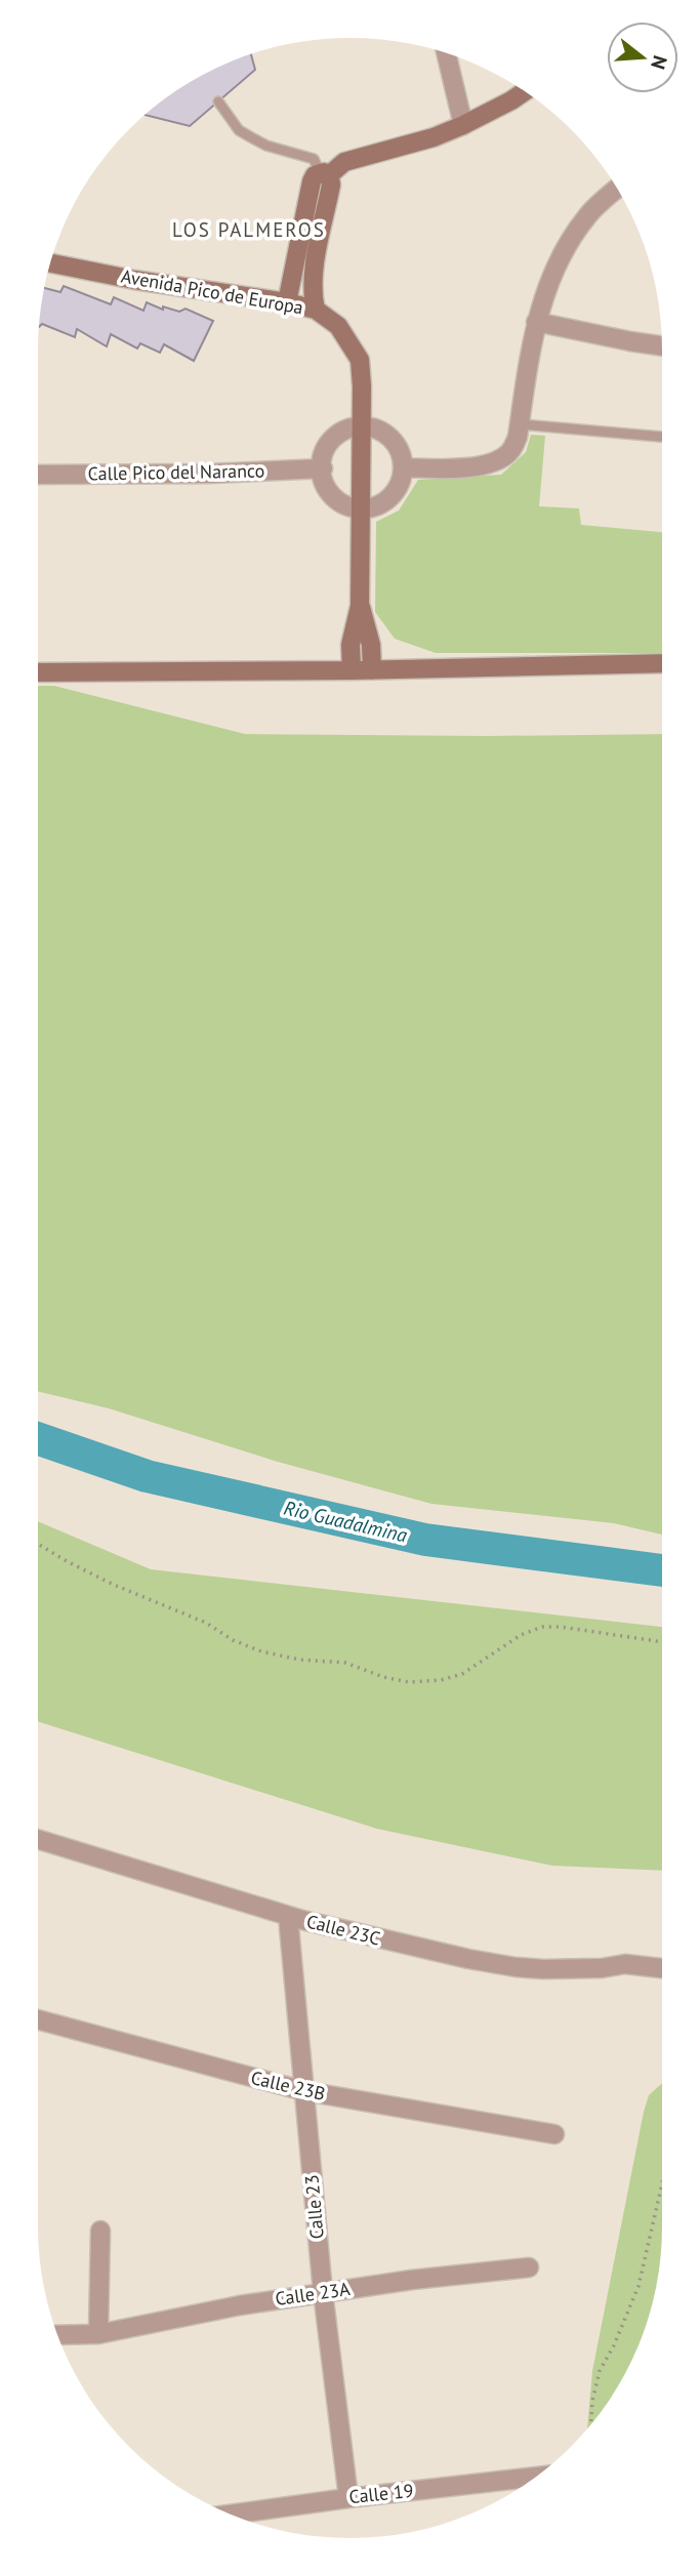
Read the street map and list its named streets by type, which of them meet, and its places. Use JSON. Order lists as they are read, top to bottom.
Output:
{
  "streets": {
    "street": [
      "Avenida Pico de Europa",
      "Calle Pico del Naranco",
      "Calle 23C",
      "Calle 23B",
      "Calle 23",
      "Calle 23A",
      "Calle 19"
    ]
  },
  "crossings": [
    ["Calle 23C", "Calle 23"],
    ["Calle 23B", "Calle 23"],
    ["Calle 23", "Calle 23A"],
    ["Calle 23", "Calle 19"]
  ],
  "districts": ["LOS PALMEROS"],
  "water": ["Rio Guadalmina"],
  "north": "right"
}
